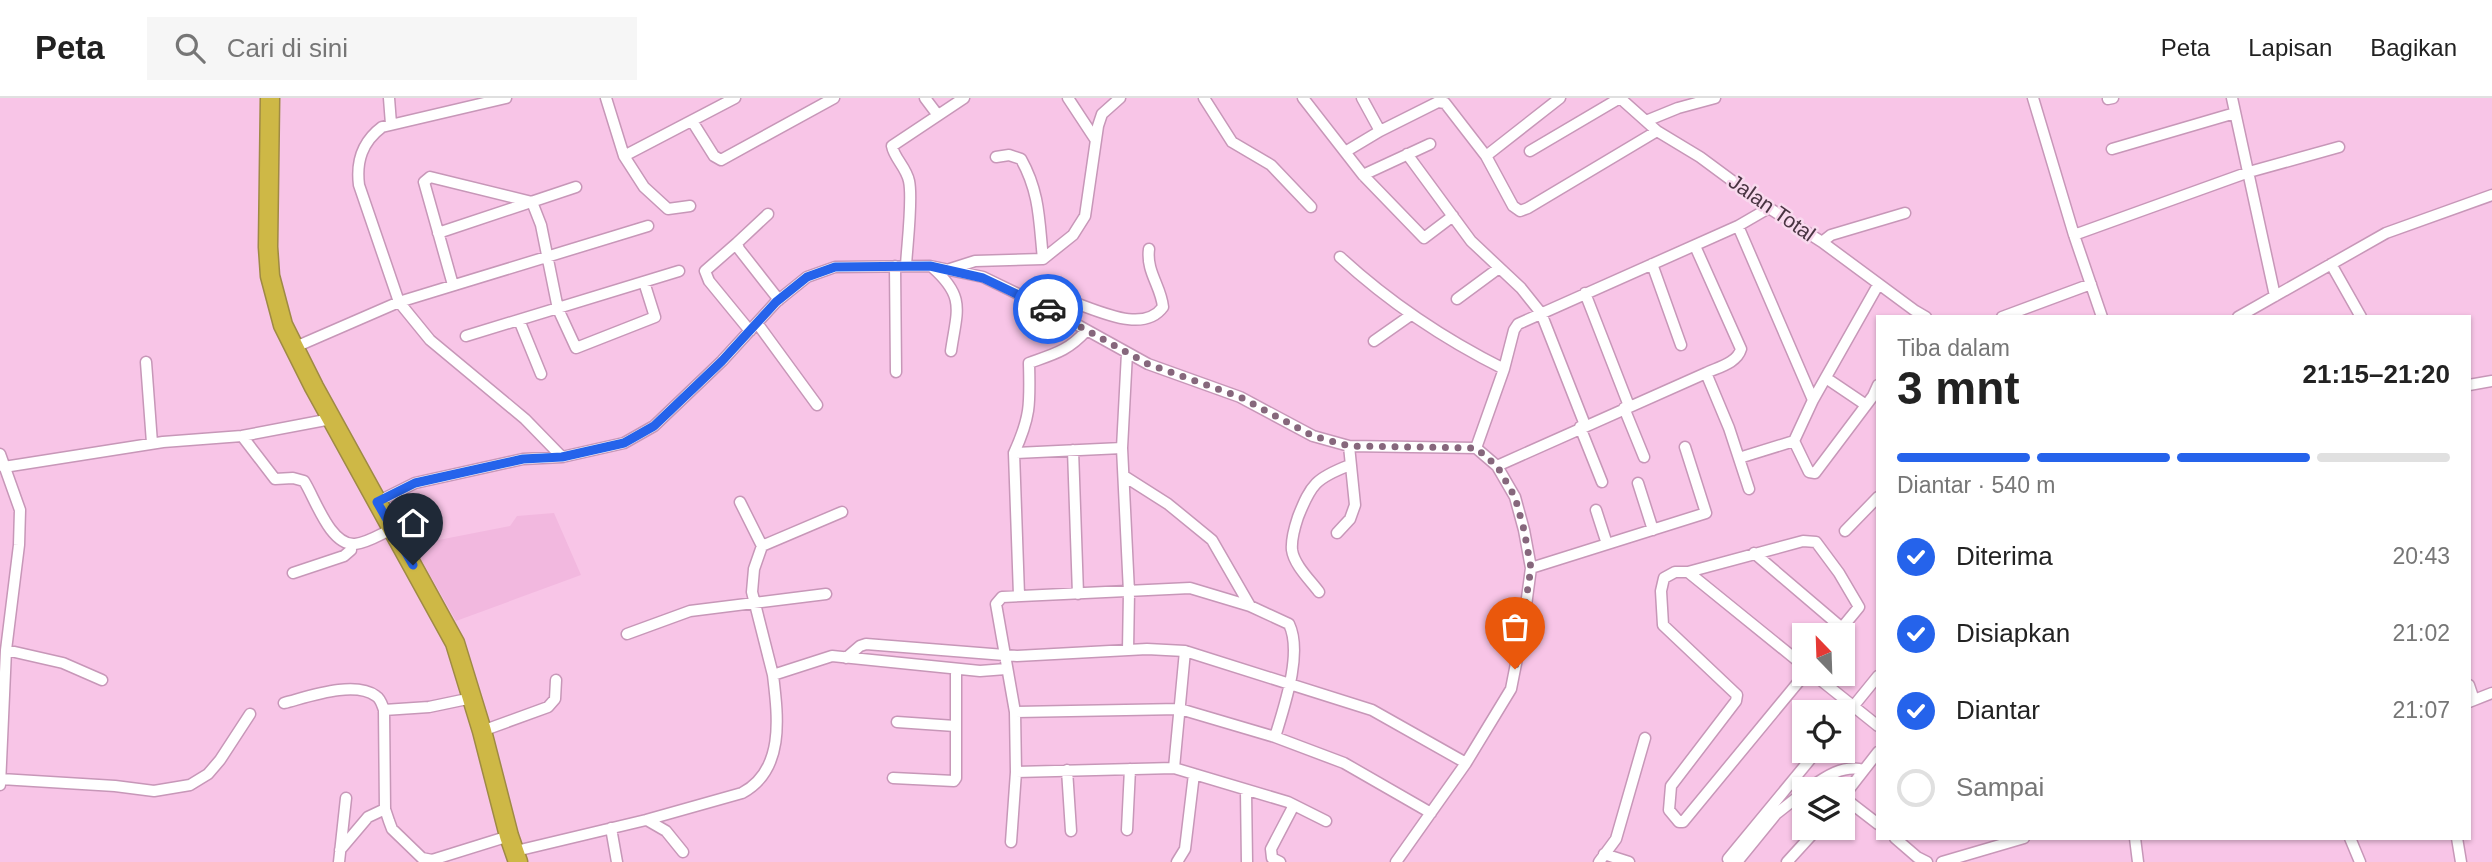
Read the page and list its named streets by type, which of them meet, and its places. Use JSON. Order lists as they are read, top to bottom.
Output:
{
  "streets": {
    "street": ["Jalan Total"]
  },
  "north": "top left",
  "page": {
    "header": "Peta",
    "search": "Cari di sini",
    "nav": ["Peta", "Lapisan", "Bagikan"],
    "heading": ["3 mnt", "Tiba dalam", "21:15–21:20"],
    "bar": "Diantar · 540 m",
    "list": [
      ["Diterima", "20:43"],
      ["Disiapkan", "21:02"],
      ["Diantar", "21:07"],
      "Sampai"
    ]
  }
}
